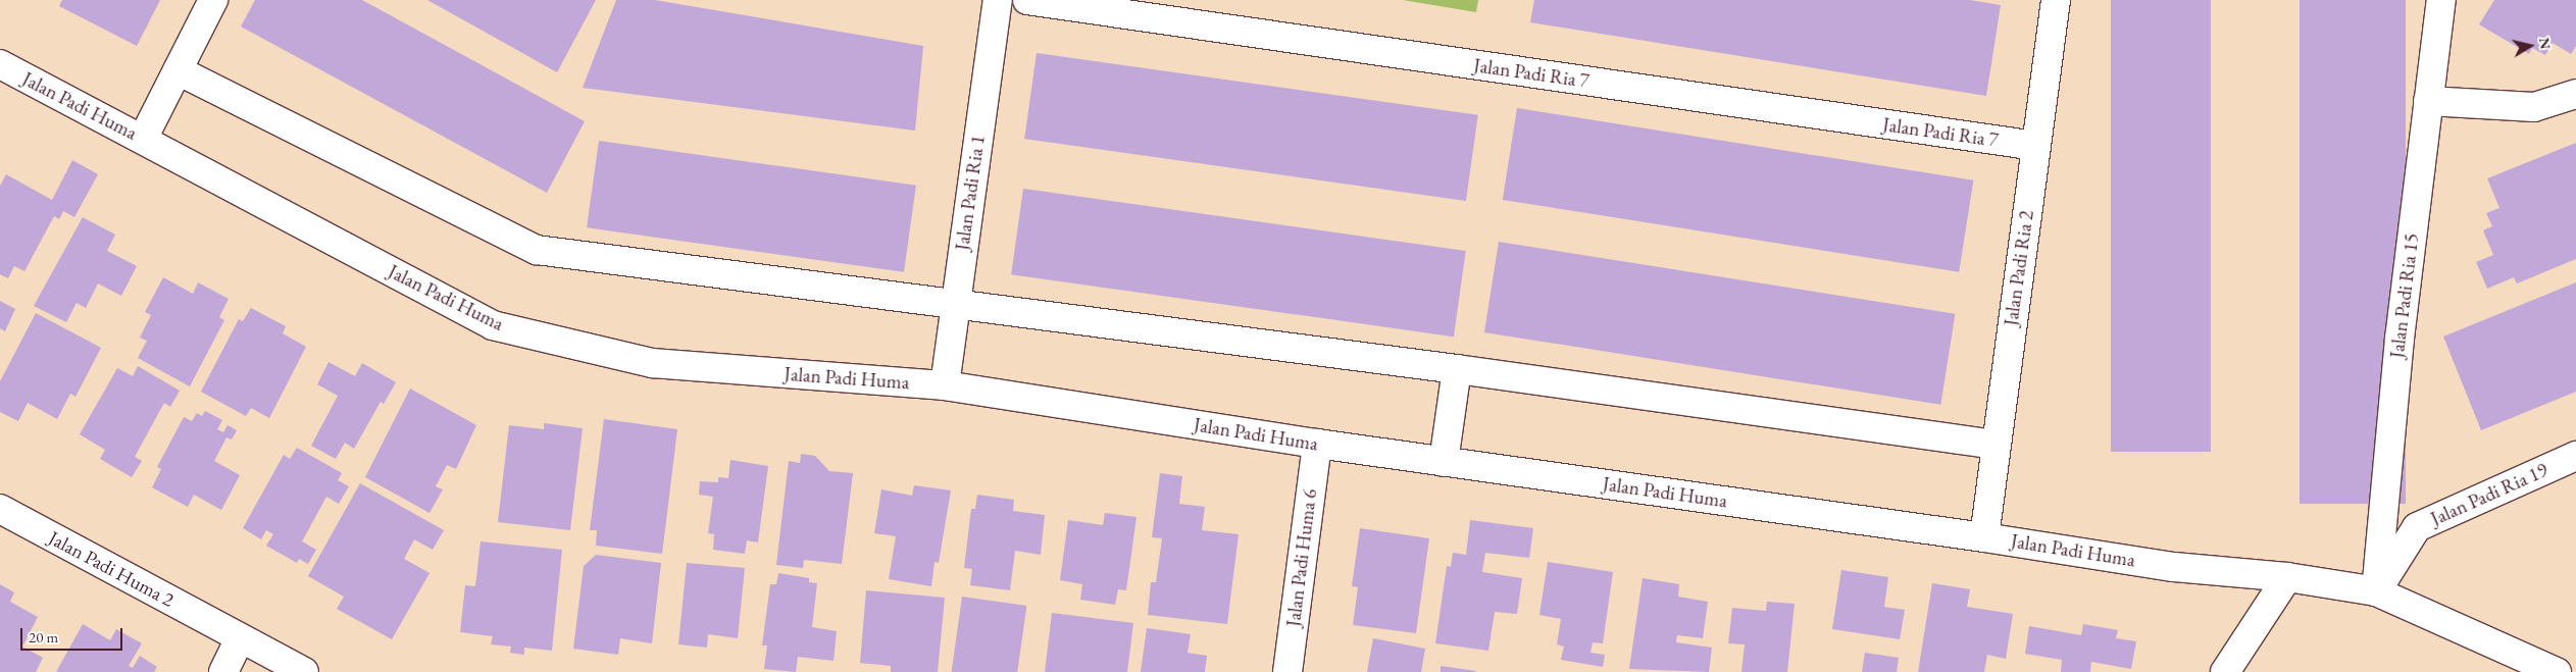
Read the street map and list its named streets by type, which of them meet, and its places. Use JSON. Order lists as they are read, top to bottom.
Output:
{
  "streets": {
    "street": [
      "Jalan Padi Ria 7",
      "Jalan Padi Huma",
      "Jalan Padi Ria 1",
      "Jalan Padi Ria 2",
      "Jalan Padi Ria 15",
      "Jalan Padi Ria 19",
      "Jalan Padi Huma 6",
      "Jalan Padi Huma 2"
    ]
  },
  "crossings": [
    ["Jalan Padi Ria 7", "Jalan Padi Ria 2"],
    ["Jalan Padi Huma", "Jalan Padi Ria 1"],
    ["Jalan Padi Huma", "Jalan Padi Ria 2"],
    ["Jalan Padi Huma", "Jalan Padi Ria 15"],
    ["Jalan Padi Huma", "Jalan Padi Ria 19"],
    ["Jalan Padi Huma", "Jalan Padi Huma 6"],
    ["Jalan Padi Ria 15", "Jalan Padi Ria 19"]
  ],
  "scale_bar": "20 m",
  "north": "right"
}
